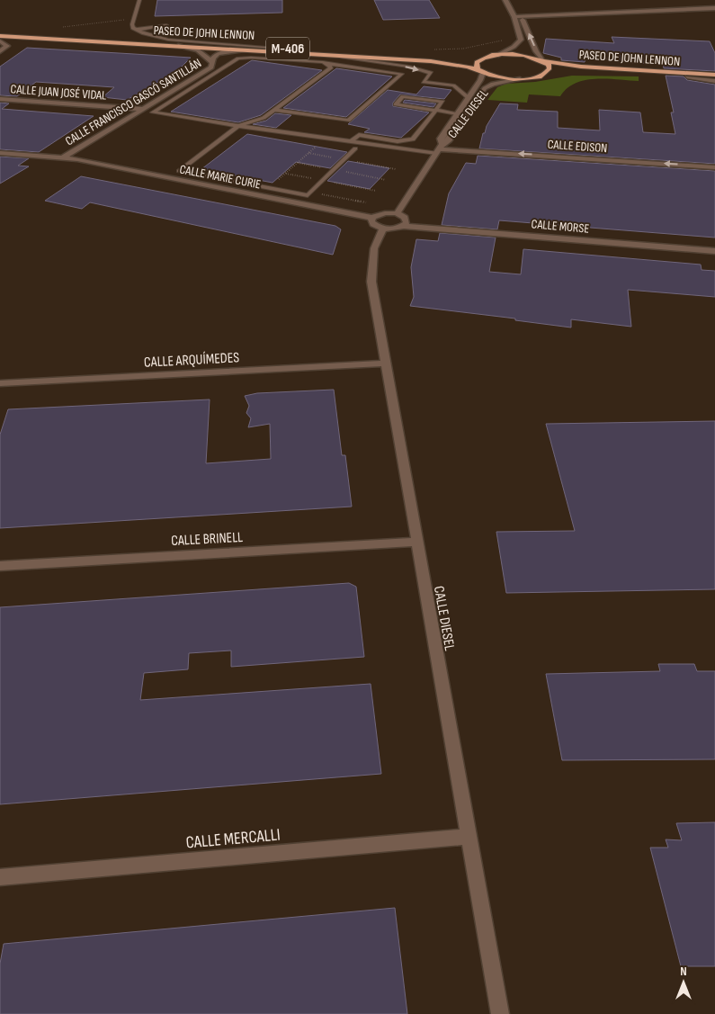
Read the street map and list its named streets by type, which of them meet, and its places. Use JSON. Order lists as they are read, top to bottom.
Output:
{
  "streets": {
    "highway": ["PASEO DE JOHN LENNON", "M-406"],
    "street": [
      "CALLE JUAN JOSÉ VIDAL",
      "CALLE FRANCISCO GASCÓ SANTILLÁN",
      "CALLE DIESEL",
      "CALLE EDISON",
      "CALLE MARIE CURIE",
      "CALLE MORSE",
      "CALLE ARQUÍMEDES",
      "CALLE BRINELL",
      "CALLE MERCALLI"
    ]
  },
  "crossings": [
    ["PASEO DE JOHN LENNON", "M-406"],
    ["PASEO DE JOHN LENNON", "CALLE FRANCISCO GASCÓ SANTILLÁN"],
    ["PASEO DE JOHN LENNON", "CALLE DIESEL"],
    ["M-406", "CALLE DIESEL"],
    ["CALLE JUAN JOSÉ VIDAL", "CALLE FRANCISCO GASCÓ SANTILLÁN"],
    ["CALLE FRANCISCO GASCÓ SANTILLÁN", "CALLE MARIE CURIE"],
    ["CALLE DIESEL", "CALLE EDISON"],
    ["CALLE DIESEL", "CALLE MORSE"],
    ["CALLE DIESEL", "CALLE ARQUÍMEDES"],
    ["CALLE DIESEL", "CALLE BRINELL"],
    ["CALLE DIESEL", "CALLE MERCALLI"]
  ],
  "one_way": ["CALLE EDISON"],
  "north": "top"
}
